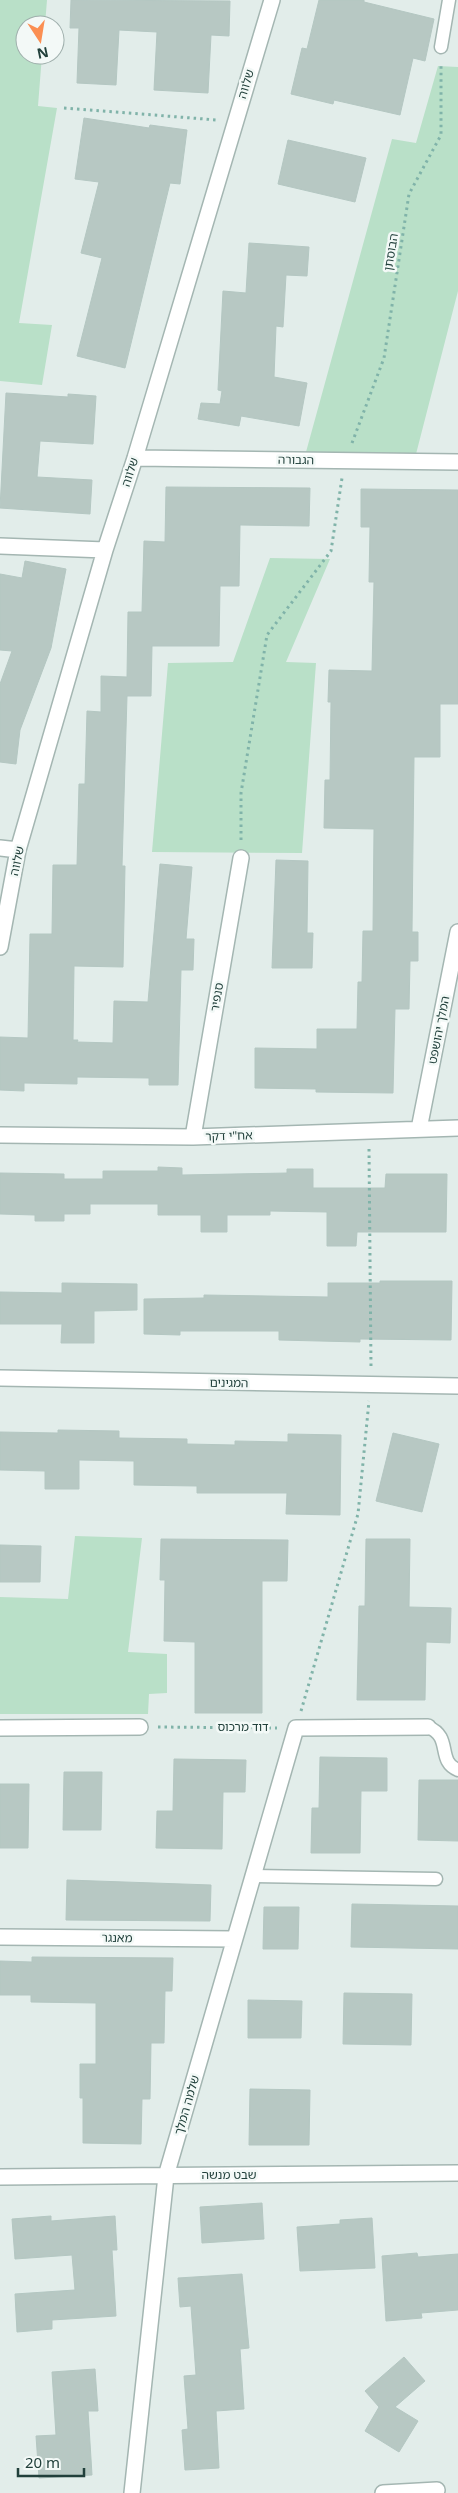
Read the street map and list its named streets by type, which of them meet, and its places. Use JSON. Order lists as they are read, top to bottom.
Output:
{
  "streets": {
    "street": [
      "שלווה",
      "הגבורה",
      "סנפיר",
      "המלך יהושפט",
      "אח\"י דקר",
      "המגינים",
      "מאנגר",
      "שלמה המלך",
      "שבט מנשה"
    ],
    "path": ["הבוסתן", "דוד מרכוס"]
  },
  "crossings": [
    ["שלווה", "הגבורה"],
    ["הבוסתן", "הגבורה"],
    ["הבוסתן", "סנפיר"],
    ["סנפיר", "אח\"י דקר"],
    ["המלך יהושפט", "אח\"י דקר"],
    ["דוד מרכוס", "שלמה המלך"],
    ["מאנגר", "שלמה המלך"],
    ["שלמה המלך", "שבט מנשה"]
  ],
  "scale_bar": "20 m",
  "north": "bottom"
}
